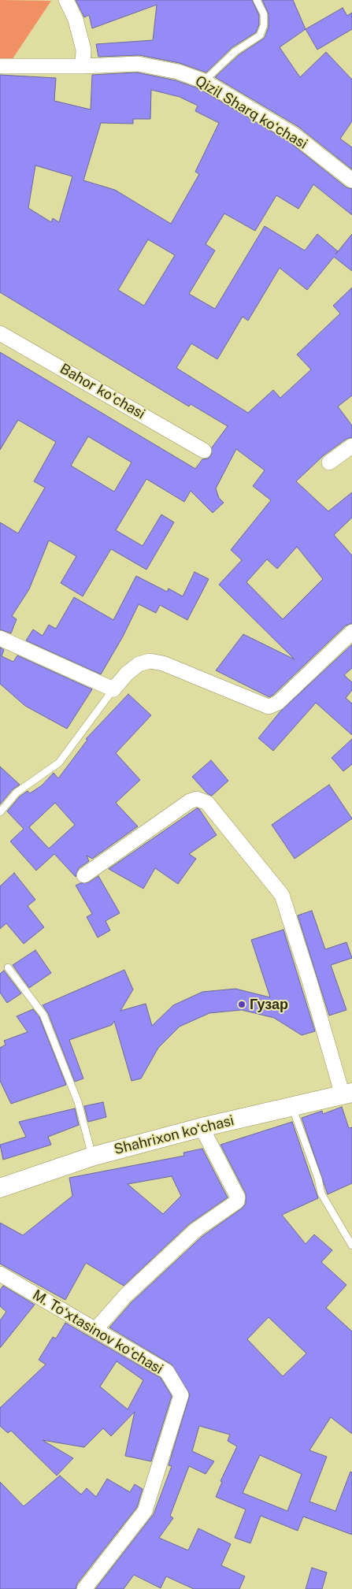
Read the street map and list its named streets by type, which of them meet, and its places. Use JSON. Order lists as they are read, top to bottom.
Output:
{
  "streets": {
    "street": [
      "Qizil Sharq koʻchasi",
      "Bahor koʻchasi",
      "Shahrixon koʻchasi",
      "M. Toʻxtasinov koʻchasi"
    ]
  },
  "places": ["Гузар"]
}
